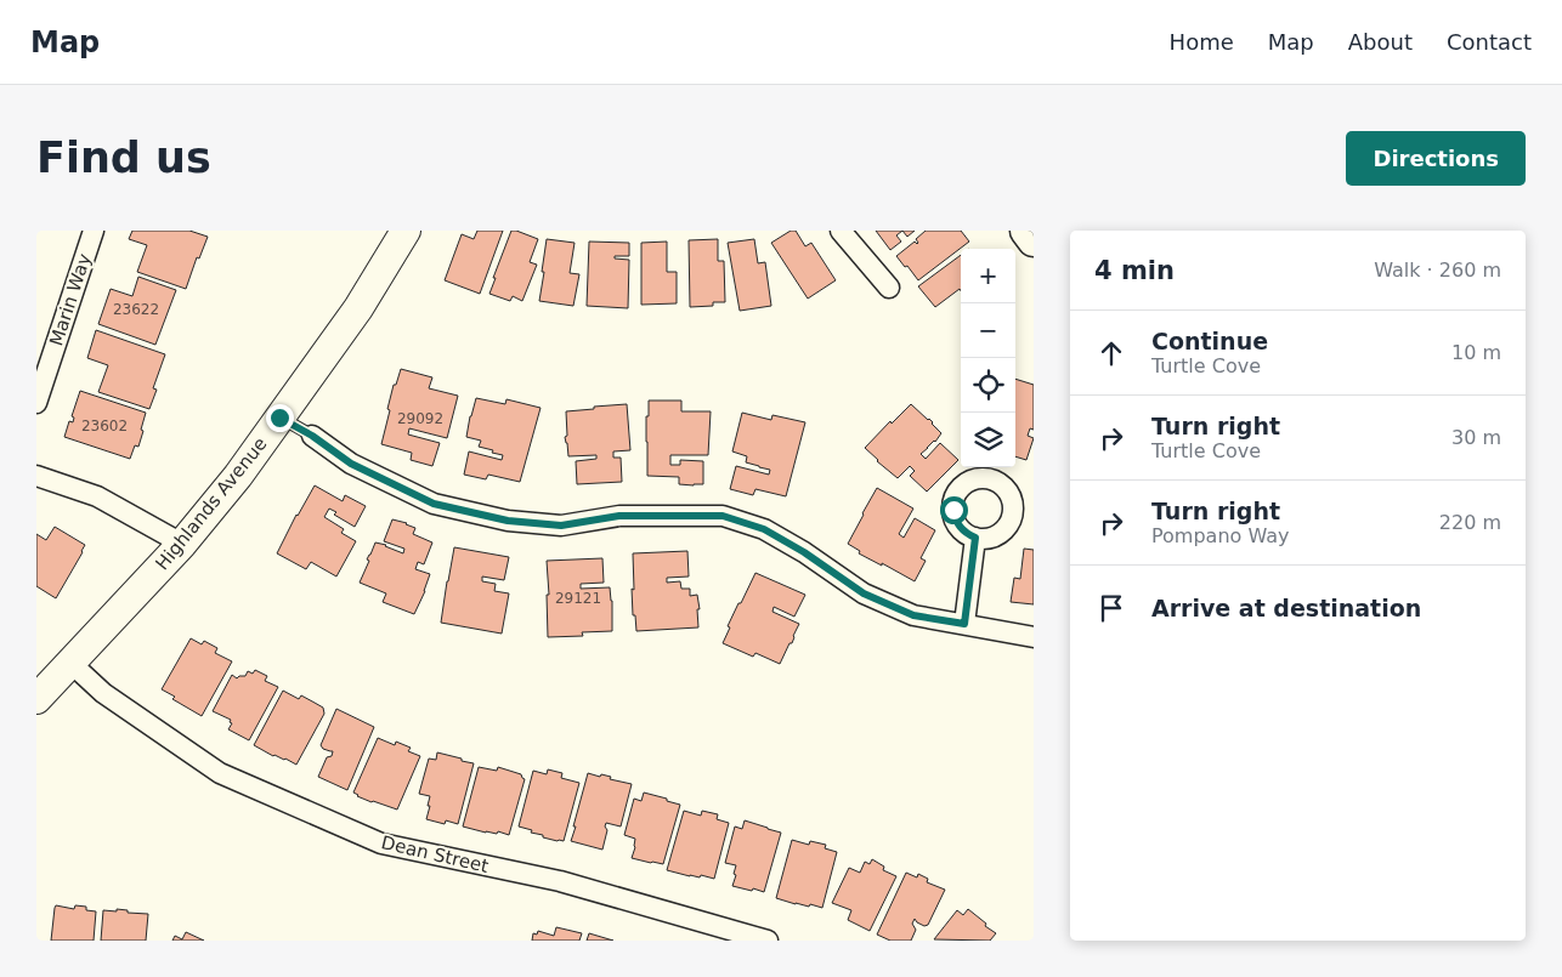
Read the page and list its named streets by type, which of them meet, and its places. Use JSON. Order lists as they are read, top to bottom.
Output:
{
  "streets": {
    "main road": ["Highlands Avenue"],
    "street": ["Marin Way", "Dean Street"]
  },
  "crossings": [
    ["Highlands Avenue", "Dean Street"]
  ],
  "house_numbers": [
    "23622",
    "29092",
    "23602",
    "29121"
  ],
  "page": {
    "header": "Map",
    "nav": [
      "Home",
      "Map",
      "About",
      "Contact"
    ],
    "buttons": "Directions",
    "title": "Find us",
    "heading": ["4 min", "Walk · 260 m"],
    "map_buttons": ["+", "−"],
    "list": [
      ["Continue", "Turtle Cove", "10 m"],
      ["Turn right", "Turtle Cove", "30 m"],
      ["Turn right", "Pompano Way", "220 m"],
      "Arrive at destination"
    ]
  }
}
